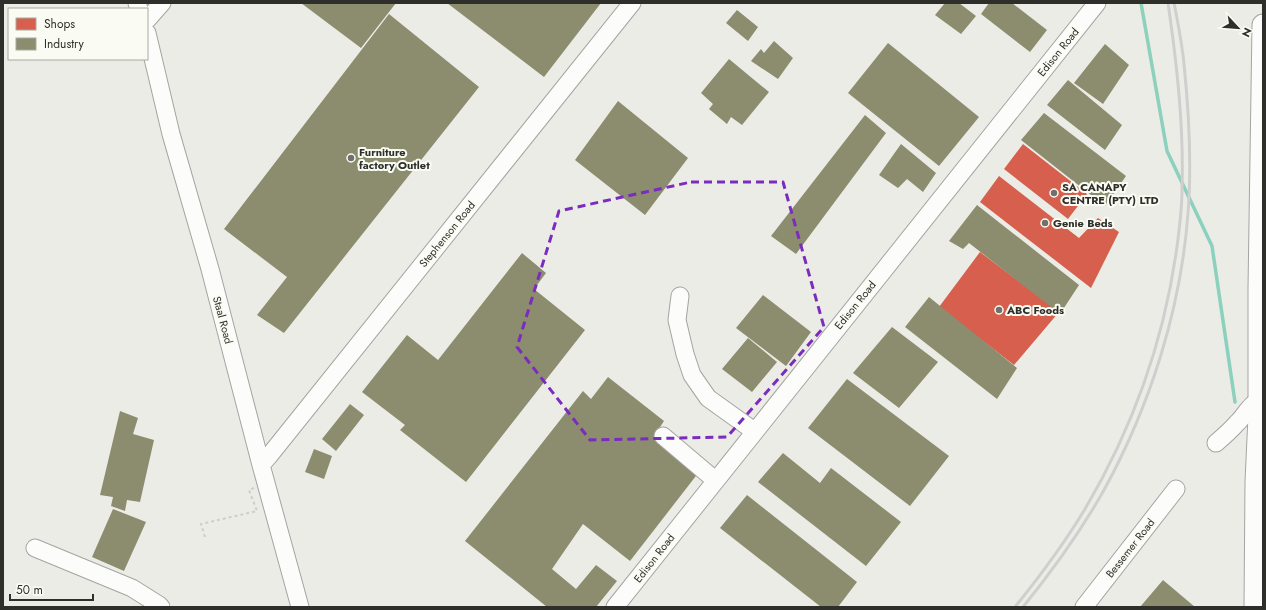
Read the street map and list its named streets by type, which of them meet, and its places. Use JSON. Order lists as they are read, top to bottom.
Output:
{
  "streets": {
    "street": [
      "Edison Road",
      "Stephenson Road",
      "Staal Road",
      "Bessemer Road"
    ]
  },
  "crossings": [
    ["Stephenson Road", "Staal Road"]
  ],
  "places": [
    "Furniture factory Outlet",
    "SA CANAPY CENTRE (PTY) LTD",
    "Genie Beds",
    "ABC Foods"
  ],
  "legend": ["Shops", "Industry"],
  "scale_bar": "50 m",
  "north": "bottom right"
}
